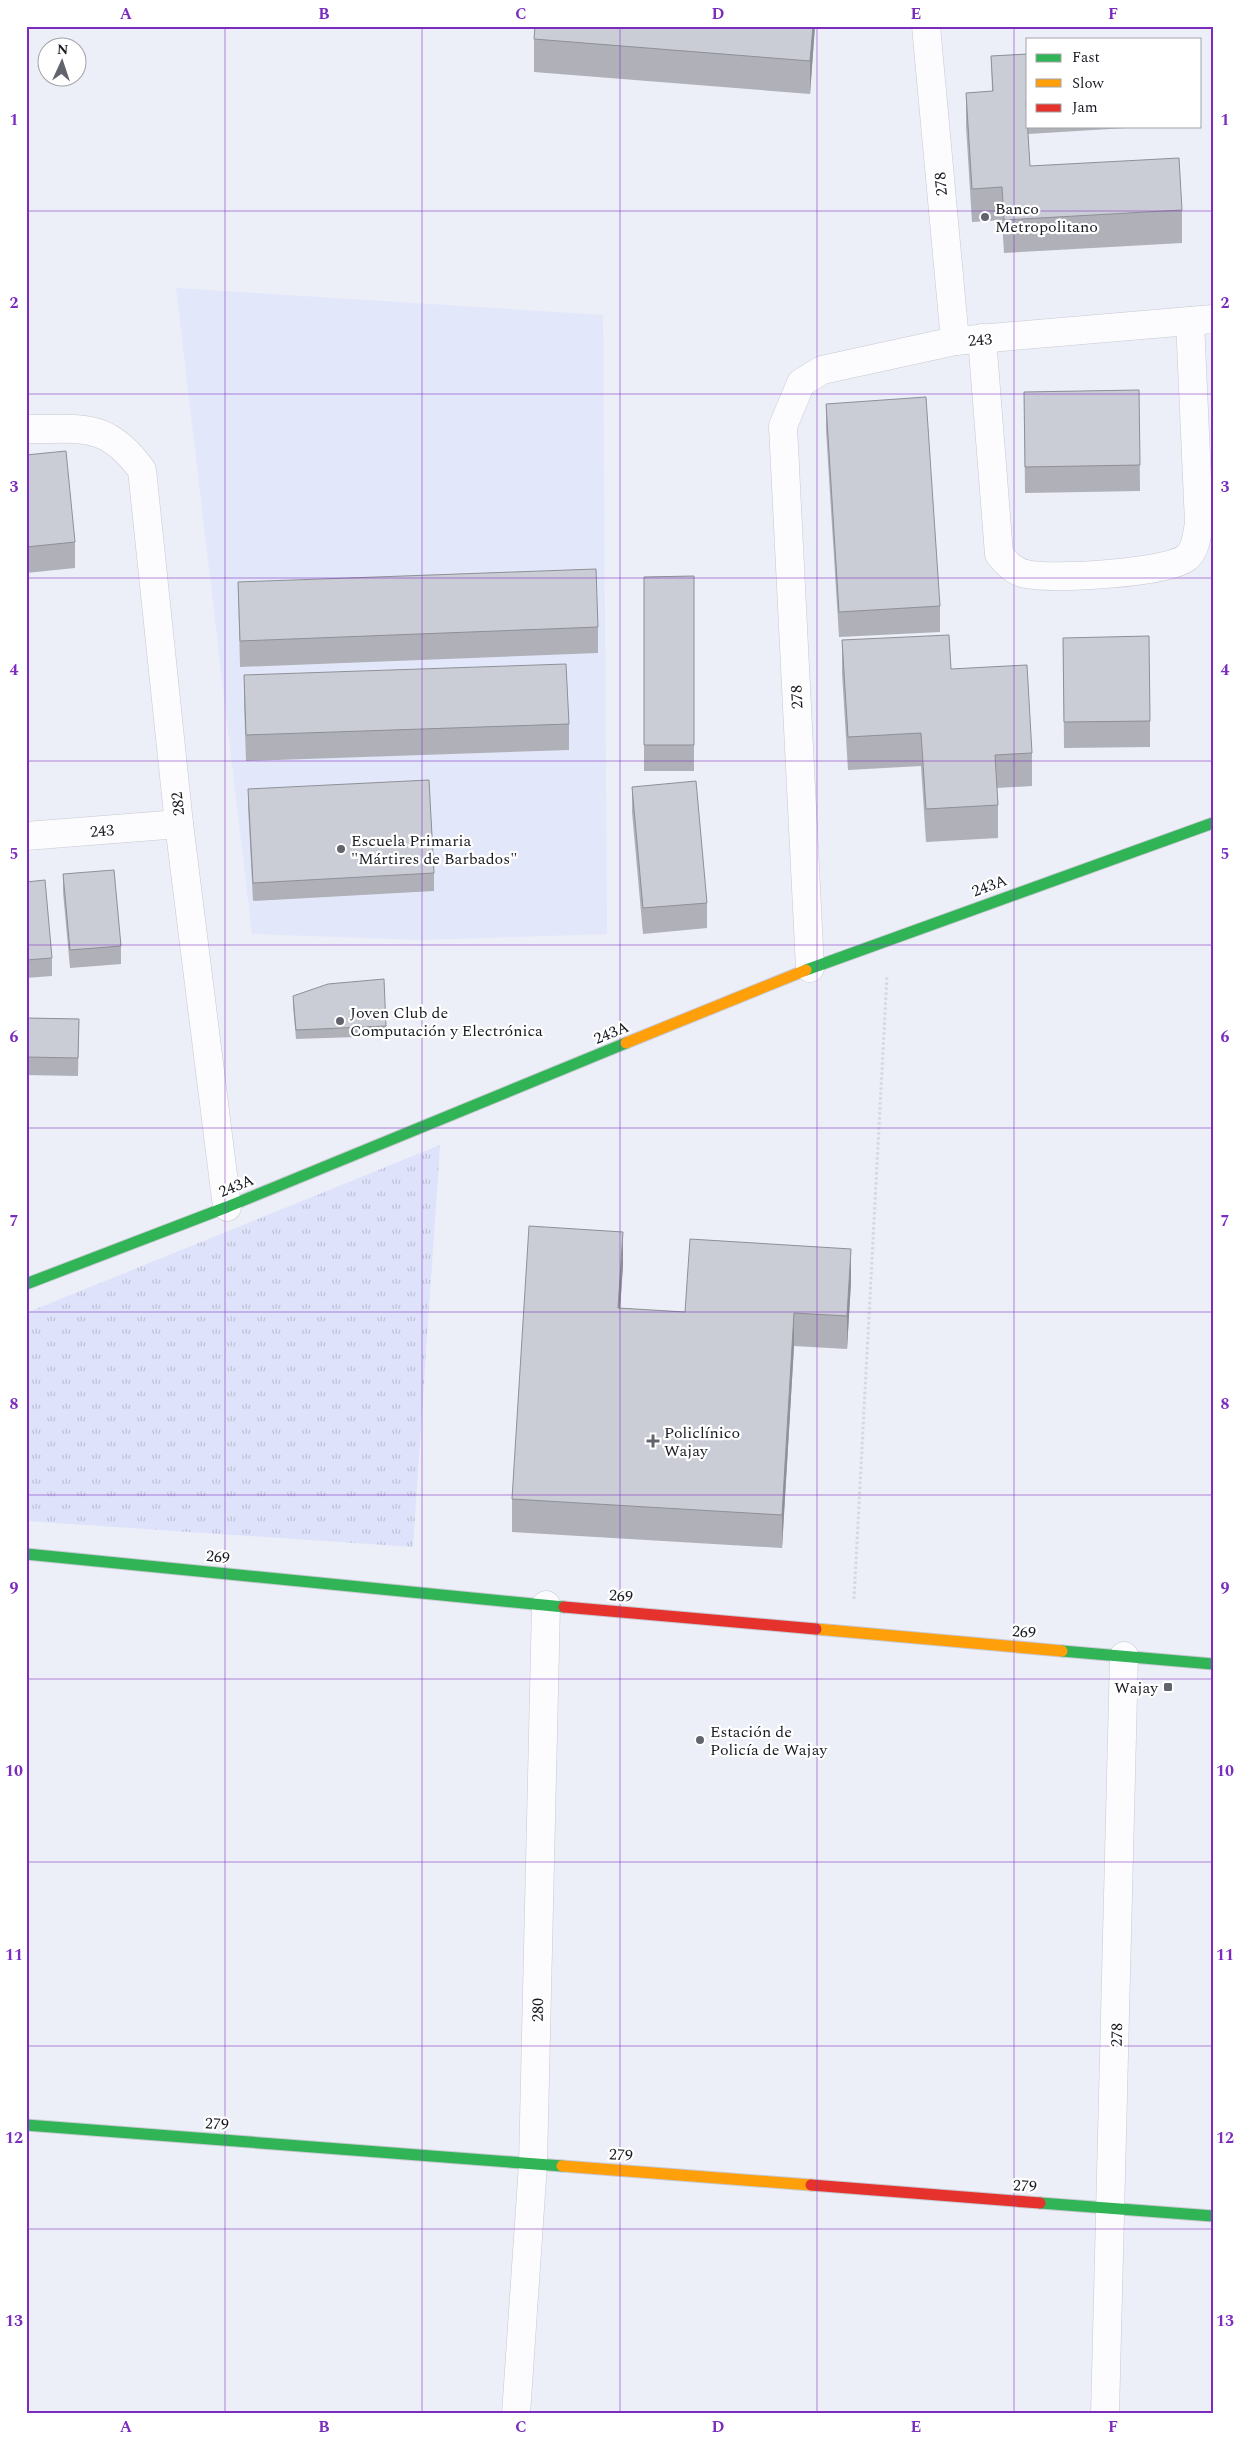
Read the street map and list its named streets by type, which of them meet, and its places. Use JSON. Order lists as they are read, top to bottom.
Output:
{
  "streets": {
    "main road": ["243A", "269", "279"],
    "street": [
      "278",
      "243",
      "282",
      "280"
    ]
  },
  "crossings": [
    ["278", "243"],
    ["278", "243A"],
    ["278", "269"],
    ["278", "279"],
    ["243", "282"],
    ["282", "243A"],
    ["269", "280"],
    ["280", "279"]
  ],
  "places": {
    "other": [
      "Banco Metropolitano",
      "Escuela Primaria \"Mártires de Barbados\"",
      "Joven Club de Computación y Electrónica",
      "Estación de Policía de Wajay"
    ],
    "health": ["Policlínico Wajay"],
    "transit": ["Wajay"]
  },
  "legend": ["Fast", "Slow", "Jam"],
  "north": "top",
  "grid": {
    "columns": [
      "A",
      "B",
      "C",
      "D",
      "E",
      "F"
    ],
    "rows": [
      "1",
      "2",
      "3",
      "4",
      "5",
      "6",
      "7",
      "8",
      "9",
      "10",
      "11",
      "12",
      "13"
    ]
  }
}
